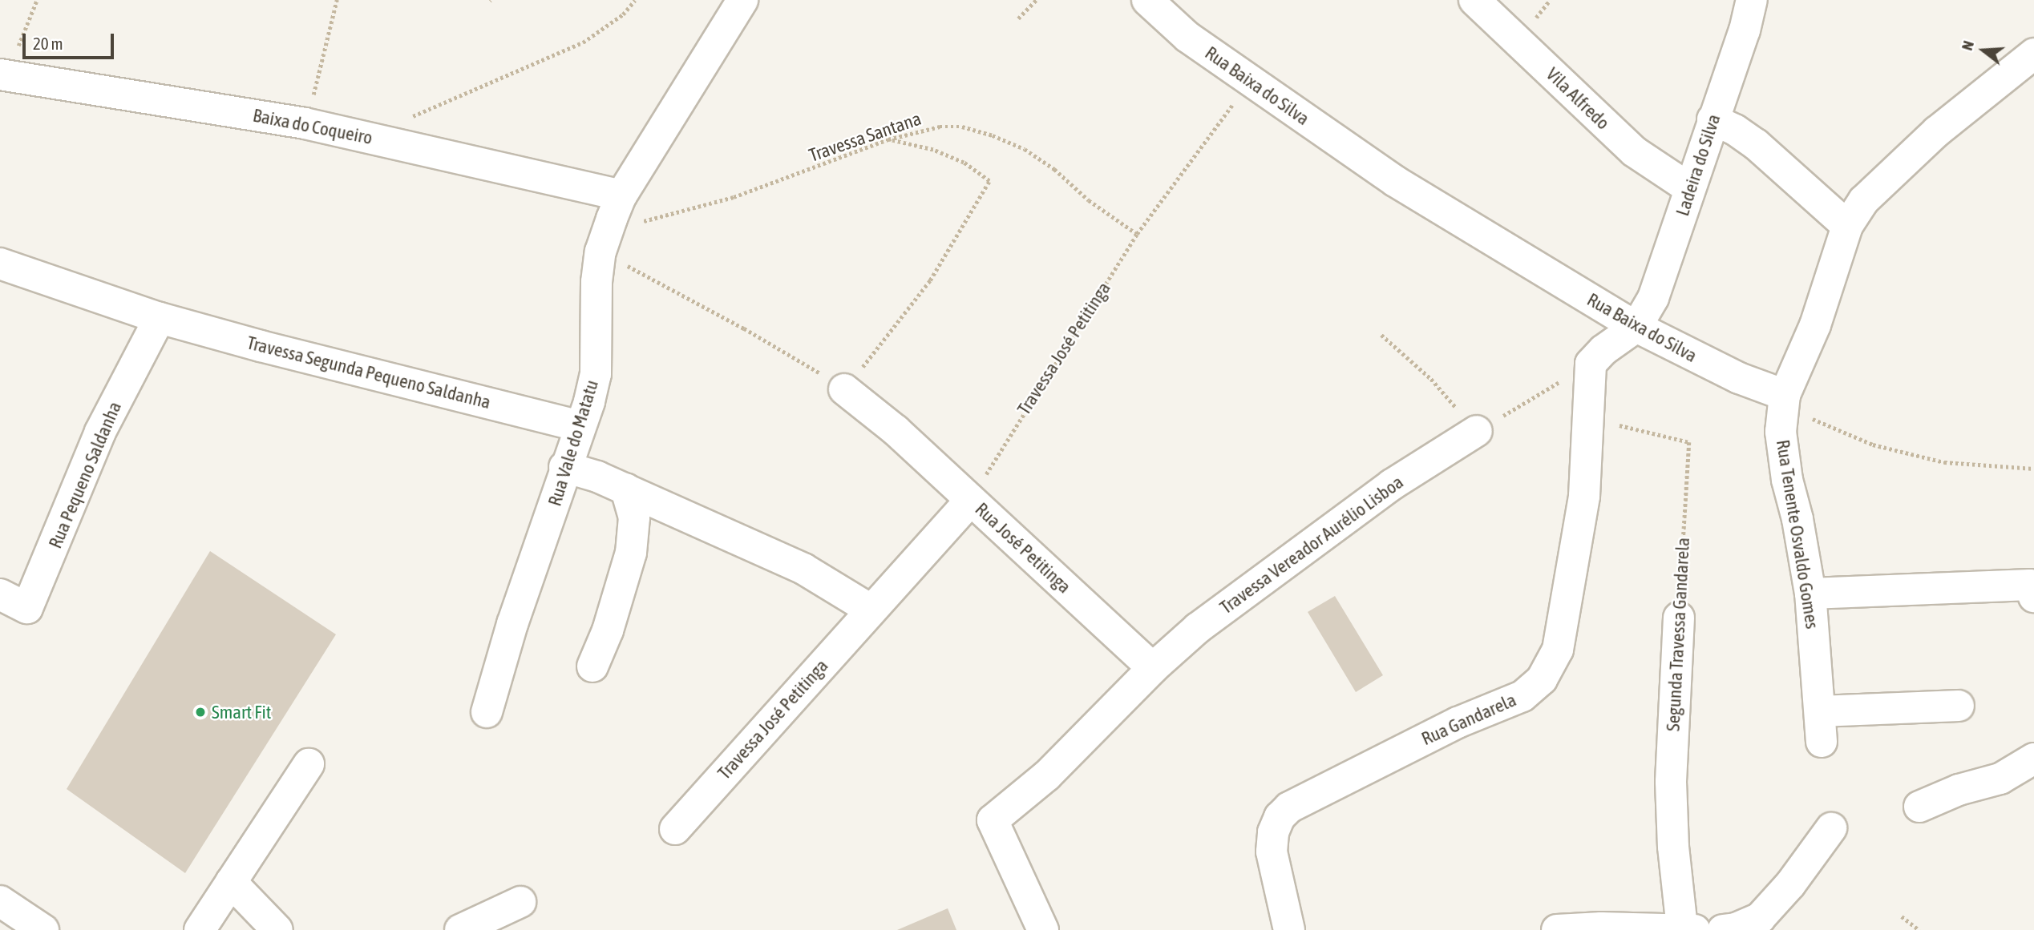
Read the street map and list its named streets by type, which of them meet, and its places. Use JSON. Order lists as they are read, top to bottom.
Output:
{
  "streets": {
    "street": [
      "Rua Baixa do Silva",
      "Vila Alfredo",
      "Baixa do Coqueiro",
      "Ladeira do Silva",
      "Travessa José Petitinga",
      "Travessa Segunda Pequeno Saldanha",
      "Rua Vale do Matatu",
      "Rua Pequeno Saldanha",
      "Rua Tenente Osvaldo Gomes",
      "Travessa Vereador Aurélio Lisboa",
      "Rua José Petitinga",
      "Segunda Travessa Gandarela",
      "Rua Gandarela"
    ],
    "path": ["Travessa Santana"]
  },
  "crossings": [
    ["Rua Baixa do Silva", "Ladeira do Silva"],
    ["Rua Baixa do Silva", "Travessa José Petitinga"],
    ["Rua Baixa do Silva", "Rua Tenente Osvaldo Gomes"],
    ["Vila Alfredo", "Ladeira do Silva"],
    ["Baixa do Coqueiro", "Travessa Santana"],
    ["Baixa do Coqueiro", "Rua Vale do Matatu"],
    ["Travessa Santana", "Travessa José Petitinga"],
    ["Travessa Santana", "Rua Vale do Matatu"],
    ["Travessa José Petitinga", "Rua José Petitinga"],
    ["Travessa Segunda Pequeno Saldanha", "Rua Vale do Matatu"],
    ["Travessa Segunda Pequeno Saldanha", "Rua Pequeno Saldanha"],
    ["Travessa Vereador Aurélio Lisboa", "Rua José Petitinga"],
    ["Segunda Travessa Gandarela", "Rua Gandarela"]
  ],
  "places": ["Smart Fit"],
  "scale_bar": "20 m",
  "north": "left"
}
